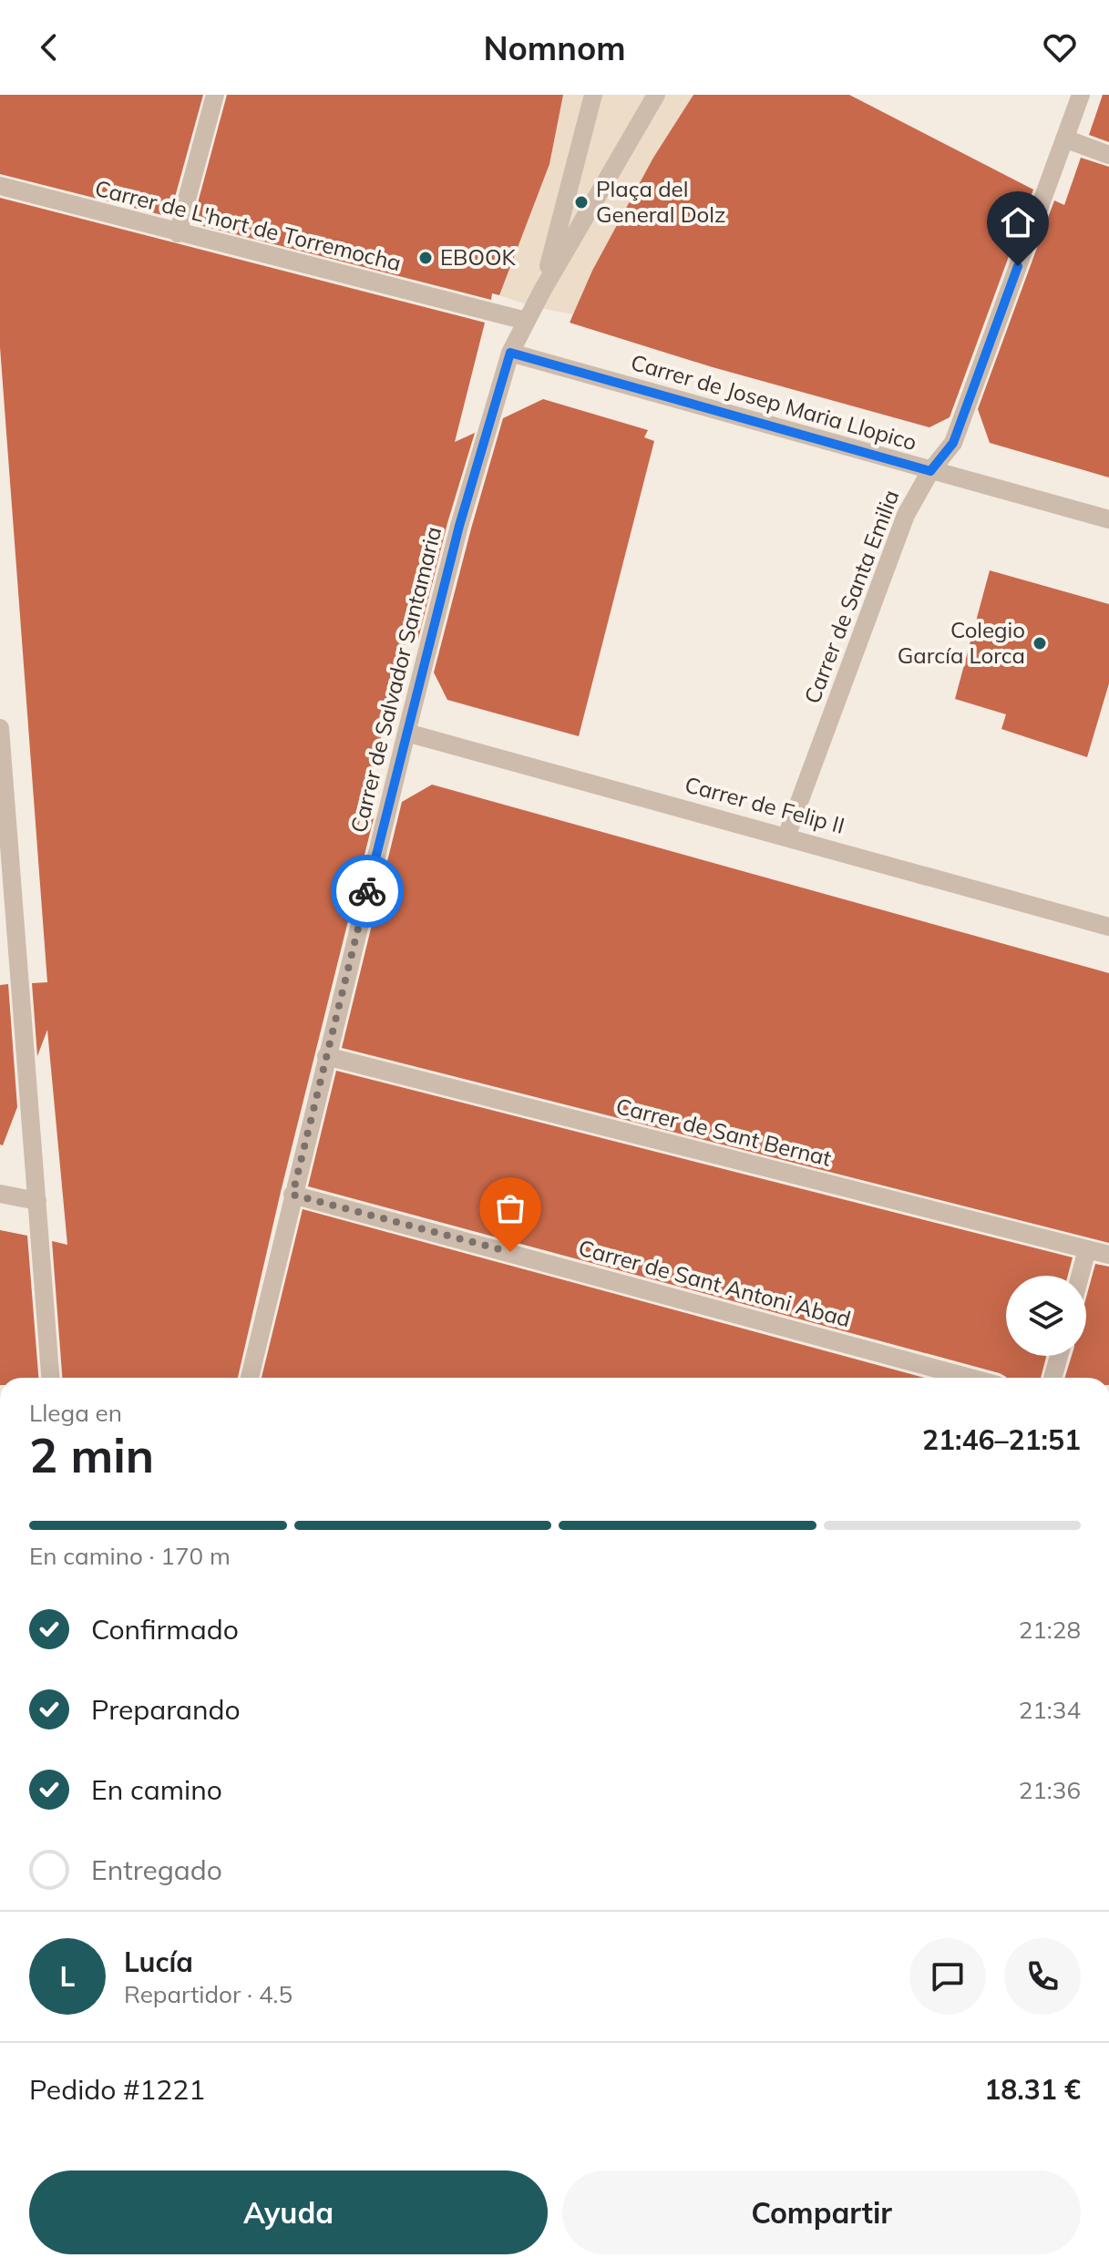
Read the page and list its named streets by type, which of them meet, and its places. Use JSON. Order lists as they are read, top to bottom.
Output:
{
  "streets": {
    "street": [
      "Carrer de L'hort de Torremocha",
      "Carrer de Josep Maria Llopico",
      "Carrer de Santa Emilia",
      "Carrer de Salvador Santamaria",
      "Carrer de Felip II",
      "Carrer de Sant Bernat",
      "Carrer de Sant Antoni Abad"
    ]
  },
  "crossings": [
    ["Carrer de L'hort de Torremocha", "Carrer de Salvador Santamaria"],
    ["Carrer de Josep Maria Llopico", "Carrer de Santa Emilia"],
    ["Carrer de Josep Maria Llopico", "Carrer de Salvador Santamaria"],
    ["Carrer de Santa Emilia", "Carrer de Felip II"],
    ["Carrer de Salvador Santamaria", "Carrer de Felip II"],
    ["Carrer de Salvador Santamaria", "Carrer de Sant Bernat"],
    ["Carrer de Salvador Santamaria", "Carrer de Sant Antoni Abad"]
  ],
  "places": ["Plaça del General Dolz", "EBOOK", "Colegio García Lorca"],
  "page": {
    "header": "Nomnom",
    "heading": ["2 min", "Llega en", "21:46–21:51"],
    "panel": [
      "Lucía",
      "Repartidor · 4.5",
      "Pedido #1221",
      "18.31 €"
    ],
    "bar": "En camino · 170 m",
    "list": [
      ["Confirmado", "21:28"],
      ["Preparando", "21:34"],
      ["En camino", "21:36"],
      "Entregado"
    ],
    "round": "L",
    "buttons": ["Ayuda", "Compartir"]
  }
}
